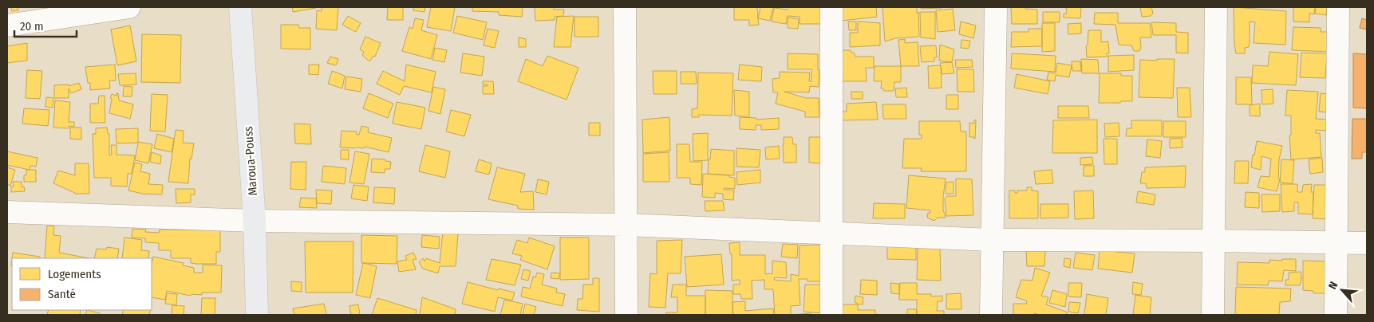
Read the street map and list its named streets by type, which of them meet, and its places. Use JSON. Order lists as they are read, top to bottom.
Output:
{
  "streets": {
    "main road": ["Maroua-Pouss"]
  },
  "legend": ["Logements", "Santé"],
  "scale_bar": "20 m",
  "north": "top left"
}
